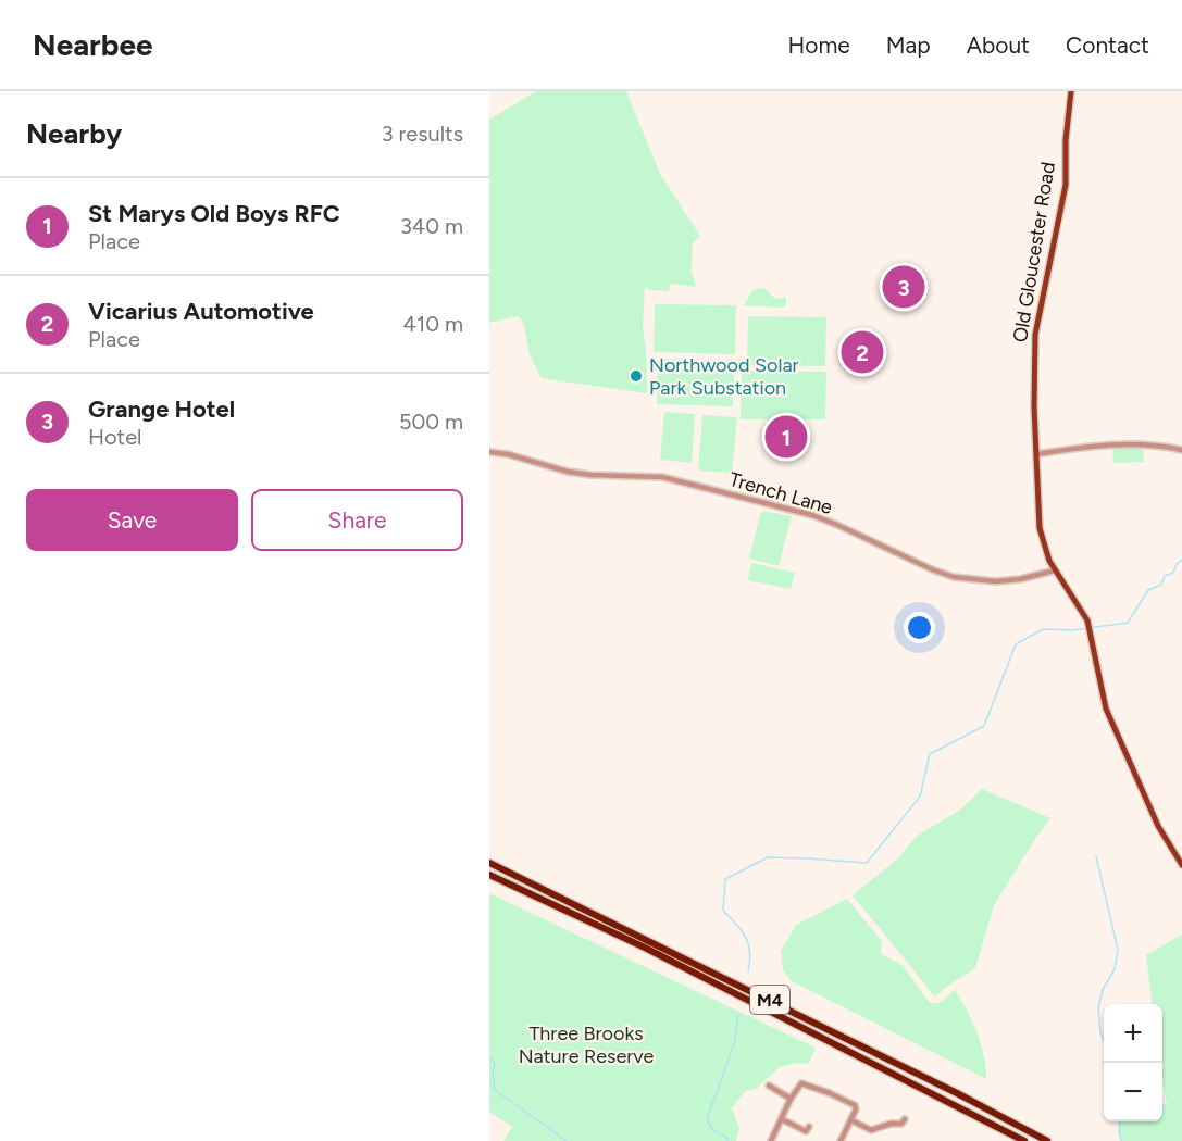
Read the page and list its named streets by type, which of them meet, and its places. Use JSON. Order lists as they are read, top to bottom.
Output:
{
  "streets": {
    "highway": ["M4"],
    "main road": ["Old Gloucester Road"],
    "street": ["Trench Lane"]
  },
  "crossings": [
    ["Old Gloucester Road", "Trench Lane"]
  ],
  "parks": ["Three Brooks Nature Reserve"],
  "places": ["Northwood Solar Park Substation"],
  "page": {
    "header": "Nearbee",
    "nav": [
      "Home",
      "Map",
      "About",
      "Contact"
    ],
    "heading": ["Nearby", "3 results"],
    "list": [
      {
        "mark": "1",
        "name": "St Marys Old Boys RFC",
        "note": "Place",
        "value": "340 m"
      },
      {
        "mark": "2",
        "name": "Vicarius Automotive",
        "note": "Place",
        "value": "410 m"
      },
      {
        "mark": "3",
        "name": "Grange Hotel",
        "note": "Hotel",
        "value": "500 m"
      }
    ],
    "pins": ["3", "2", "1"],
    "buttons": ["Save", "Share"],
    "map_buttons": ["+", "−"]
  }
}
